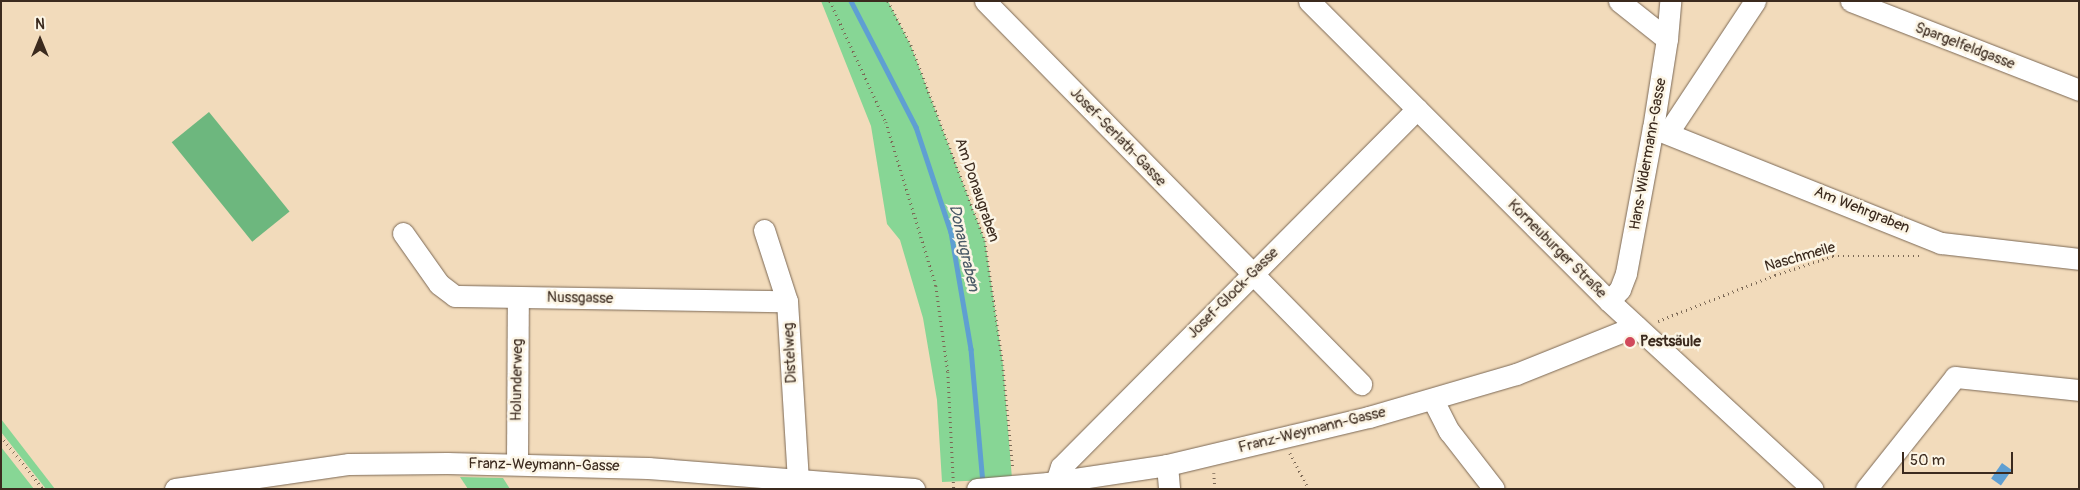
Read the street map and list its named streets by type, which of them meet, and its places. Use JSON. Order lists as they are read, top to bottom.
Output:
{
  "streets": {
    "street": [
      "Spargelfeldgasse",
      "Josef-Serlath-Gasse",
      "Hans-Widermann-Gasse",
      "Am Wehrgraben",
      "Korneuburger Straße",
      "Josef-Glock-Gasse",
      "Nussgasse",
      "Distelweg",
      "Holunderweg",
      "Franz-Weymann-Gasse"
    ],
    "path": ["Am Donaugraben", "Naschmeile"]
  },
  "crossings": [
    ["Josef-Serlath-Gasse", "Josef-Glock-Gasse"],
    ["Hans-Widermann-Gasse", "Am Wehrgraben"],
    ["Hans-Widermann-Gasse", "Korneuburger Straße"],
    ["Am Donaugraben", "Franz-Weymann-Gasse"],
    ["Korneuburger Straße", "Naschmeile"],
    ["Korneuburger Straße", "Josef-Glock-Gasse"],
    ["Korneuburger Straße", "Franz-Weymann-Gasse"],
    ["Naschmeile", "Franz-Weymann-Gasse"],
    ["Josef-Glock-Gasse", "Franz-Weymann-Gasse"],
    ["Nussgasse", "Distelweg"],
    ["Nussgasse", "Holunderweg"],
    ["Distelweg", "Franz-Weymann-Gasse"],
    ["Holunderweg", "Franz-Weymann-Gasse"]
  ],
  "water": ["Donaugraben"],
  "places": ["Pestsäule"],
  "scale_bar": "50 m",
  "north": "top"
}
